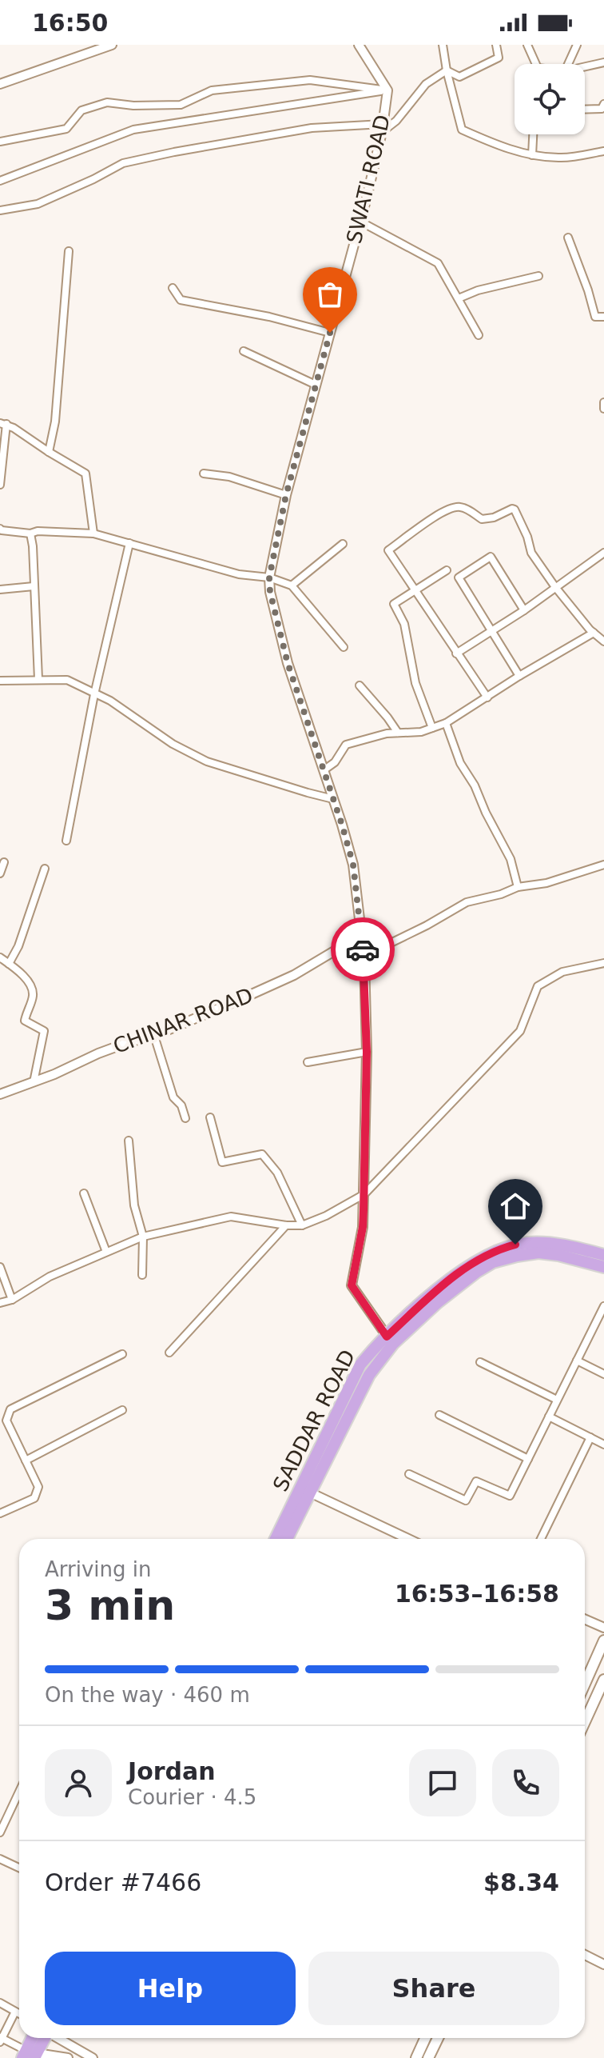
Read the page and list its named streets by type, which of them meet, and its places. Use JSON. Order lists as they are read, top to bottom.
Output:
{
  "streets": {
    "main road": ["SADDAR ROAD"],
    "street": ["SWATI ROAD", "CHINAR ROAD"]
  },
  "crossings": [
    ["SWATI ROAD", "CHINAR ROAD"]
  ],
  "page": {
    "status": "16:50",
    "heading": ["3 min", "Arriving in", "16:53–16:58"],
    "panel": [
      "Jordan",
      "Courier · 4.5",
      "Order #7466",
      "$8.34"
    ],
    "bar": "On the way · 460 m",
    "buttons": ["Help", "Share"]
  }
}
